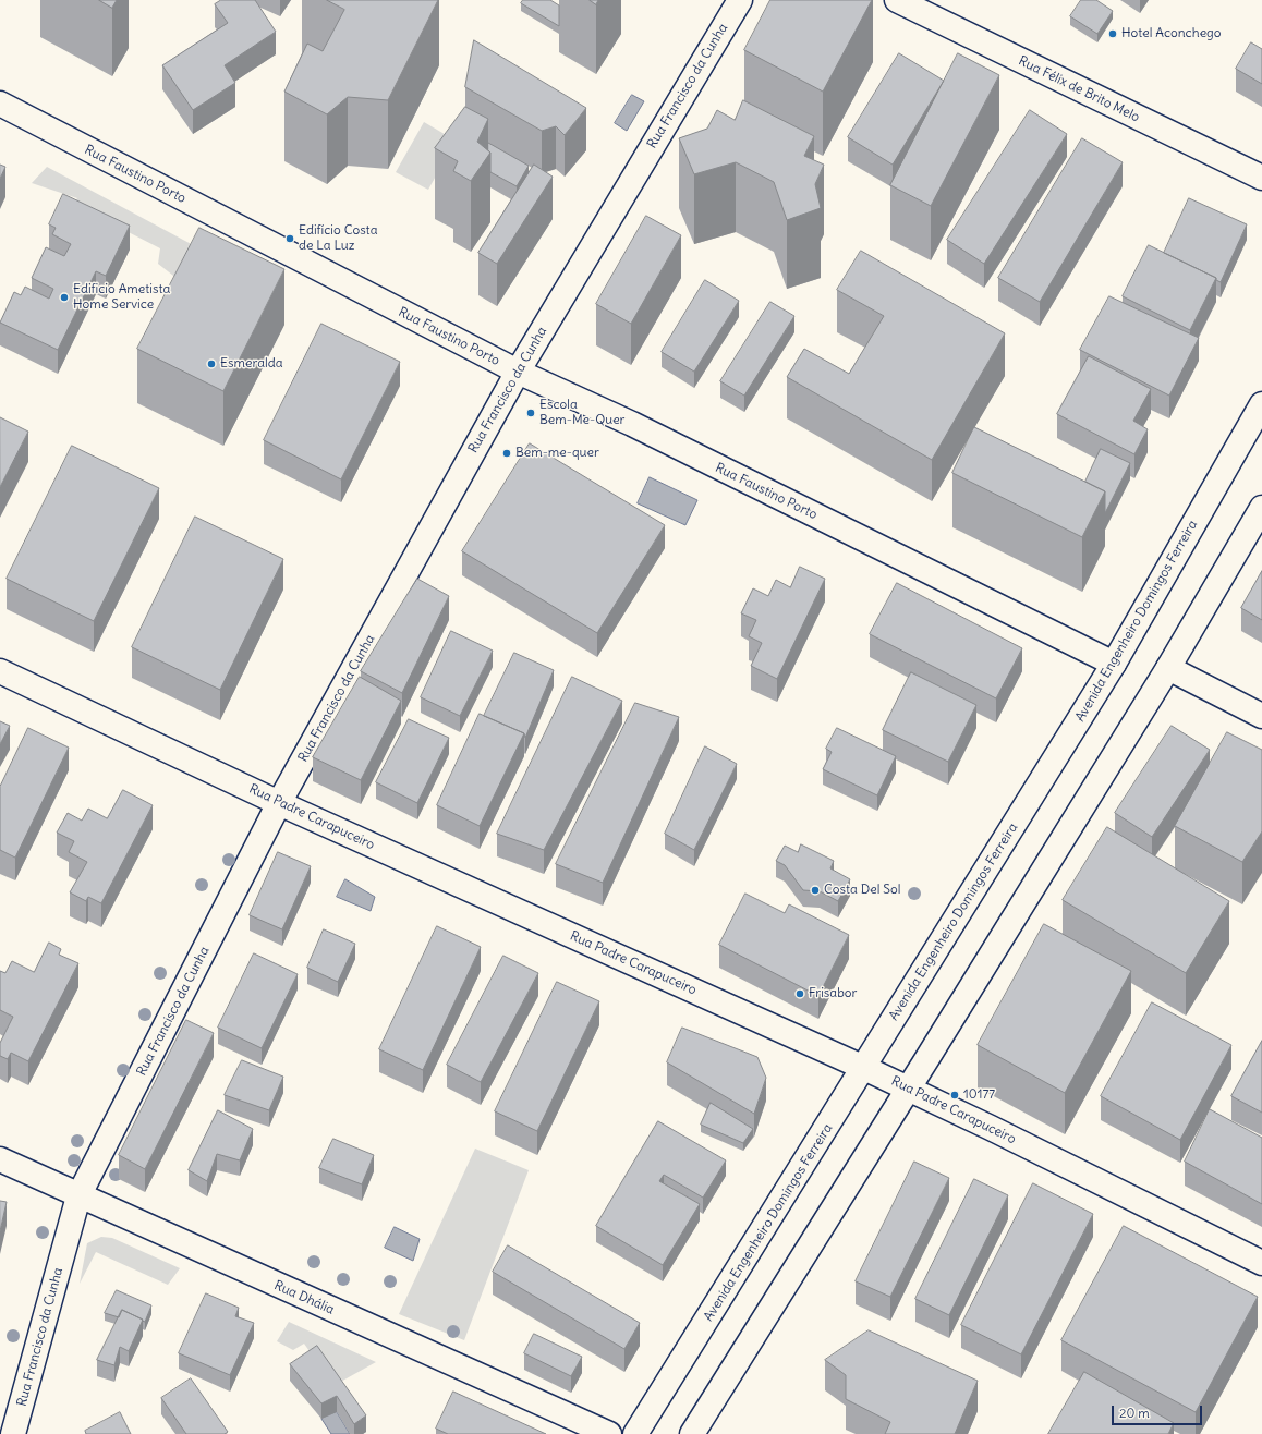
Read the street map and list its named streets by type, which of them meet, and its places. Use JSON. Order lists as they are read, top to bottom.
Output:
{
  "streets": {
    "street": [
      "Rua Francisco da Cunha",
      "Rua Félix de Brito Melo",
      "Rua Faustino Porto",
      "Avenida Engenheiro Domingos Ferreira",
      "Rua Padre Carapuceiro",
      "Rua Dhália"
    ]
  },
  "crossings": [
    ["Rua Francisco da Cunha", "Rua Faustino Porto"],
    ["Rua Francisco da Cunha", "Rua Padre Carapuceiro"],
    ["Rua Francisco da Cunha", "Rua Dhália"],
    ["Rua Faustino Porto", "Avenida Engenheiro Domingos Ferreira"],
    ["Avenida Engenheiro Domingos Ferreira", "Rua Padre Carapuceiro"]
  ],
  "places": [
    "Hotel Aconchego",
    "Edifício Costa de La Luz",
    "Edificio Ametista Home Service",
    "Esmeralda",
    "Escola Bem-Me-Quer",
    "Bem-me-quer",
    "Costa Del Sol",
    "Frisabor",
    "10177"
  ],
  "scale_bar": "20 m"
}
